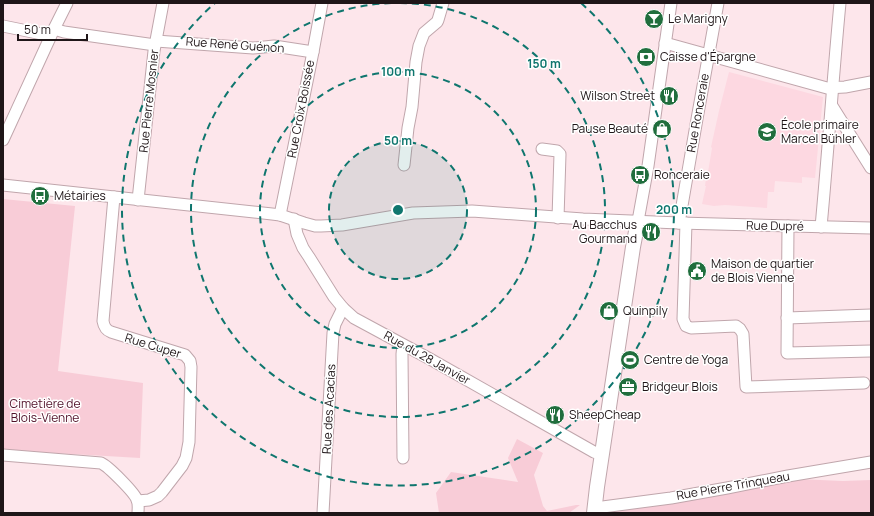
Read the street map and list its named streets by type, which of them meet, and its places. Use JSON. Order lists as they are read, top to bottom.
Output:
{
  "streets": {
    "street": [
      "Rue René Guénon",
      "Rue Pierre Mosnier",
      "Rue Croix Boissée",
      "Rue Ronceraie",
      "Rue Dupré",
      "Rue Cuper",
      "Rue du 28 Janvier",
      "Rue des Acacias",
      "Rue Pierre Trinqueau"
    ]
  },
  "crossings": [
    ["Rue René Guénon", "Rue Pierre Mosnier"],
    ["Rue René Guénon", "Rue Croix Boissée"],
    ["Rue Pierre Mosnier", "Rue Dupré"],
    ["Rue Croix Boissée", "Rue Dupré"],
    ["Rue Ronceraie", "Rue Dupré"],
    ["Rue Dupré", "Rue Cuper"],
    ["Rue Dupré", "Rue du 28 Janvier"],
    ["Rue du 28 Janvier", "Rue des Acacias"]
  ],
  "parks": ["Cimetière de Blois-Vienne"],
  "places": {
    "bar": ["Le Marigny"],
    "bank": ["Caisse d'Épargne"],
    "restaurant": ["Wilson Street", "Au Bacchus Gourmand", "SheepCheap"],
    "shop": ["Pause Beauté", "Quinpily"],
    "school or university": ["École primaire Marcel Bühler"],
    "bus stop": ["Ronceraie", "Métairies"],
    "public building": ["Maison de quartier de Blois Vienne"],
    "sports": ["Centre de Yoga"],
    "office": ["Bridgeur Blois"]
  },
  "scale_bar": "50 m",
  "rings": [
    "150 m",
    "100 m",
    "50 m",
    "200 m"
  ]
}
